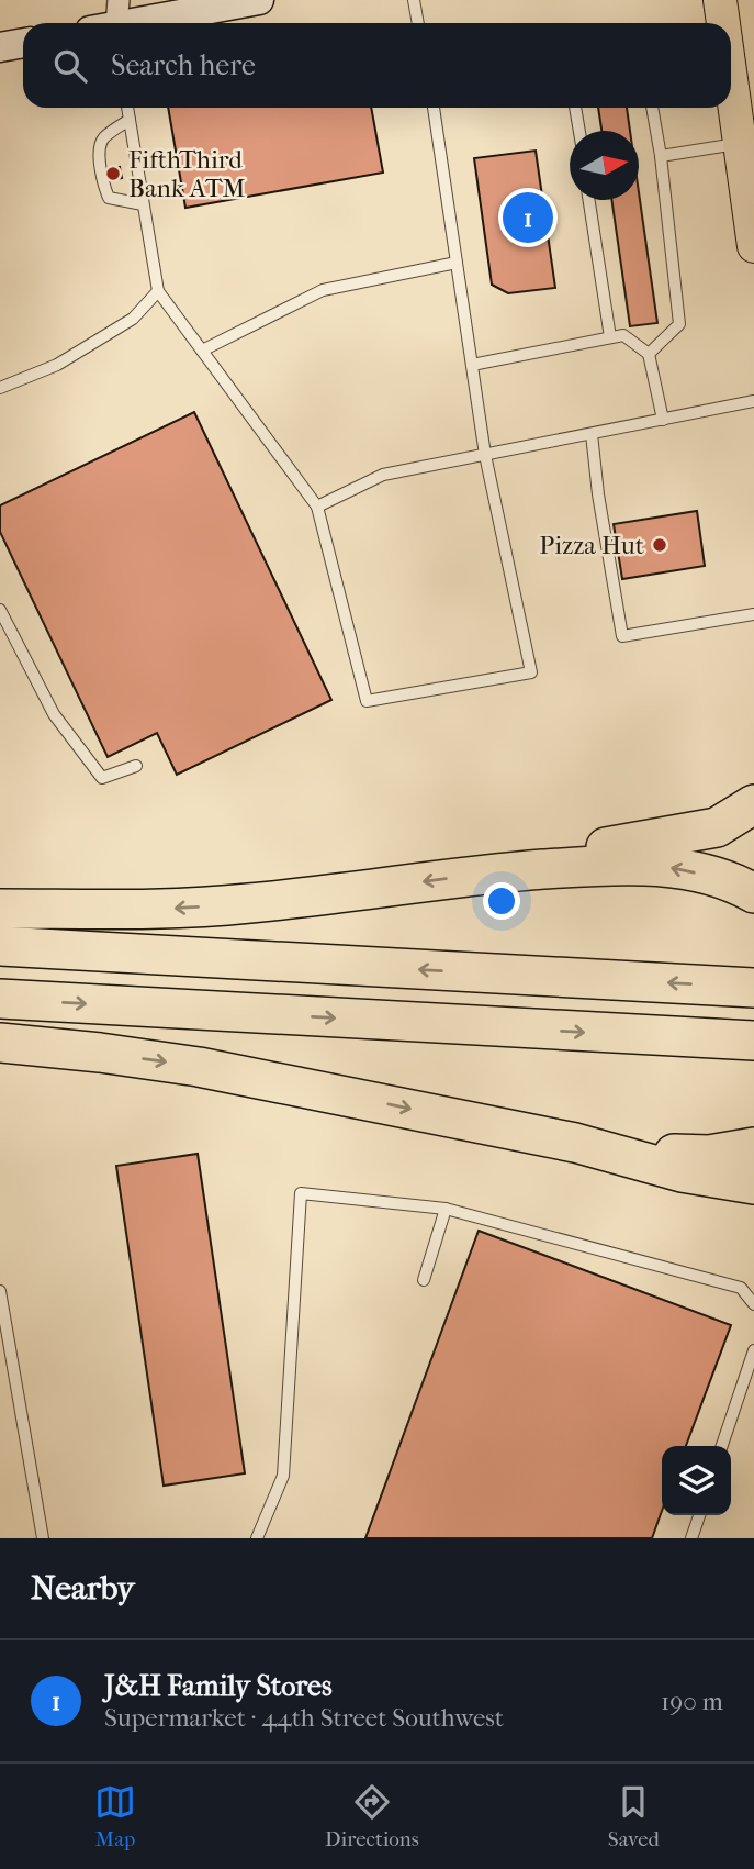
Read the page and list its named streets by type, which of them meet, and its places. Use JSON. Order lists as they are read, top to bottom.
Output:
{
  "places": ["FifthThird Bank ATM", "Pizza Hut"],
  "north": "right",
  "page": {
    "search": "Search here",
    "pins": "1",
    "heading": "Nearby",
    "list": [
      {
        "mark": "1",
        "name": "J&H Family Stores",
        "note": "Supermarket · 44th Street Southwest",
        "value": "190 m"
      }
    ],
    "nav": ["Map", "Directions", "Saved"]
  }
}
